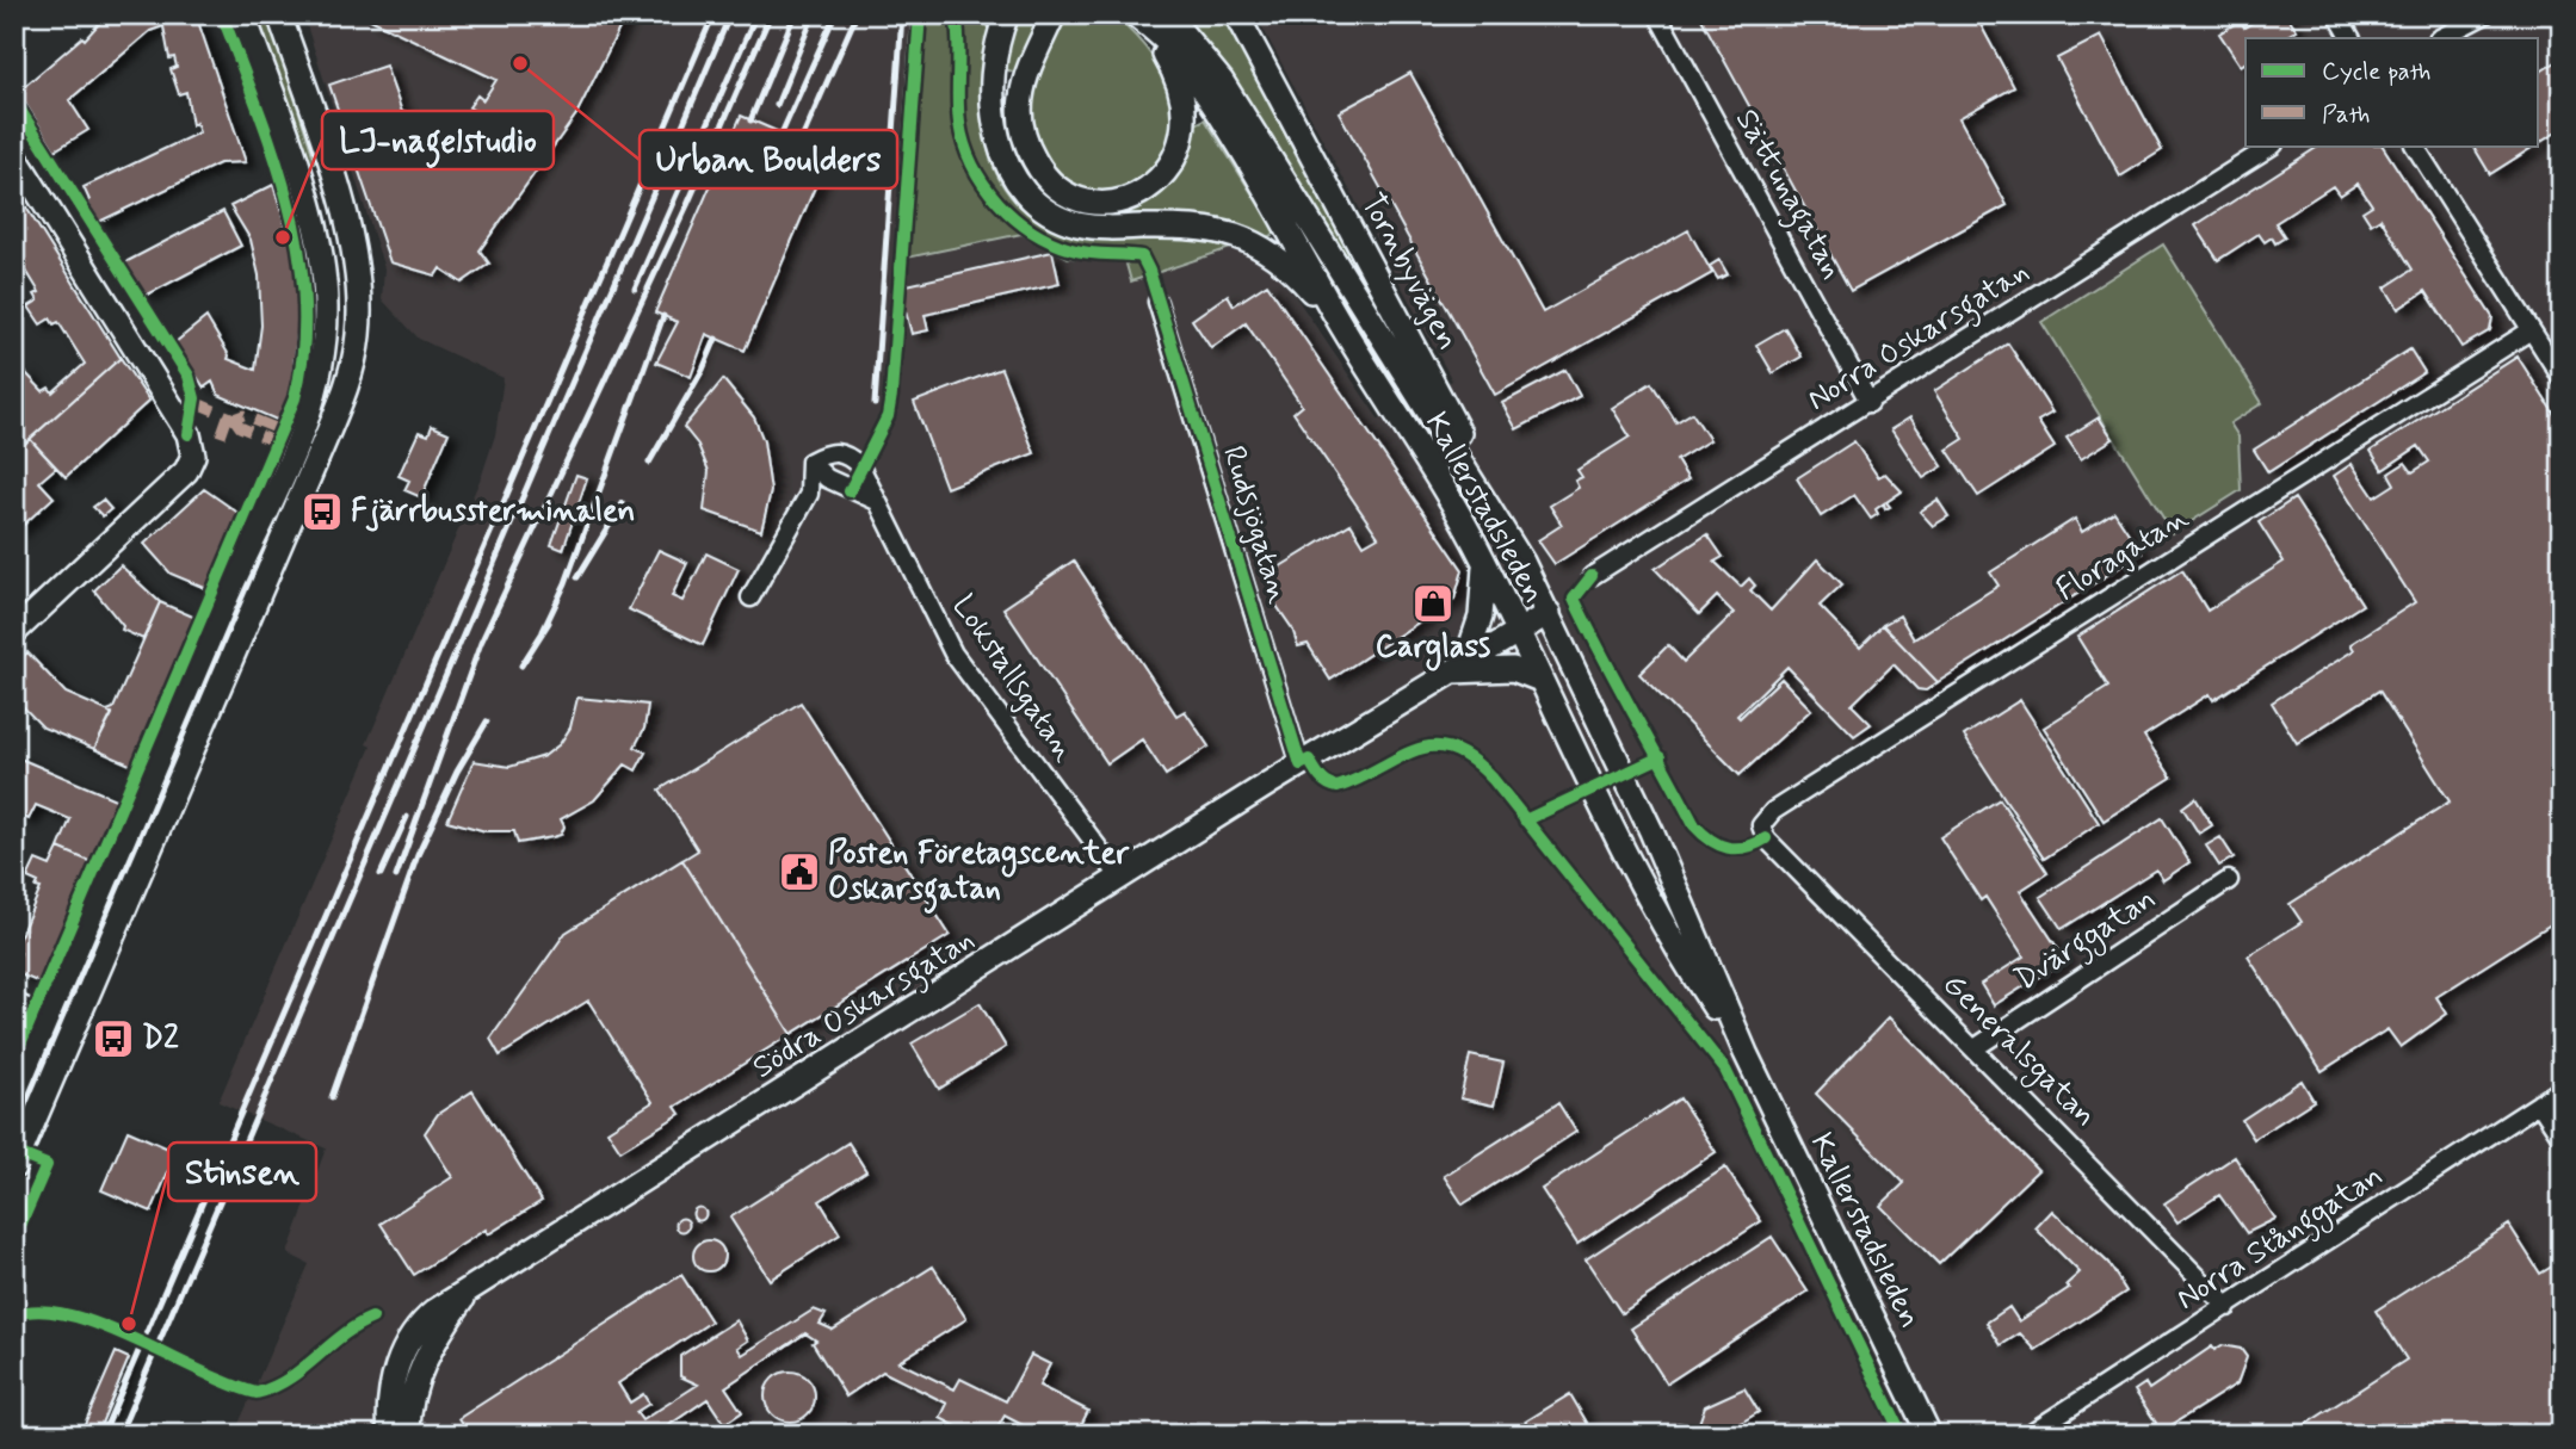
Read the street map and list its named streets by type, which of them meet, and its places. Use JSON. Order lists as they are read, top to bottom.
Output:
{
  "streets": {
    "main road": ["Tornbyvägen", "Kallerstadsleden", "Södra Oskarsgatan"],
    "street": [
      "Sättunagatan",
      "Norra Oskarsgatan",
      "Rudsjögatan",
      "Floragatan",
      "Lokstallsgatan",
      "Dvärggatan",
      "Generalsgatan",
      "Norra Stånggatan"
    ]
  },
  "crossings": [
    ["Sättunagatan", "Norra Oskarsgatan"],
    ["Tornbyvägen", "Kallerstadsleden"],
    ["Kallerstadsleden", "Södra Oskarsgatan"],
    ["Rudsjögatan", "Södra Oskarsgatan"],
    ["Floragatan", "Generalsgatan"],
    ["Lokstallsgatan", "Södra Oskarsgatan"],
    ["Dvärggatan", "Generalsgatan"],
    ["Generalsgatan", "Norra Stånggatan"]
  ],
  "places": {
    "other": ["Urban Boulders", "LJ-nagelstudio", "Stinsen"],
    "bus stop": ["Fjärrbussterminalen", "D2"],
    "shop": ["Carglass"],
    "public building": ["Posten Företagscenter Oskarsgatan"]
  },
  "legend": ["Cycle path", "Path"]
}
